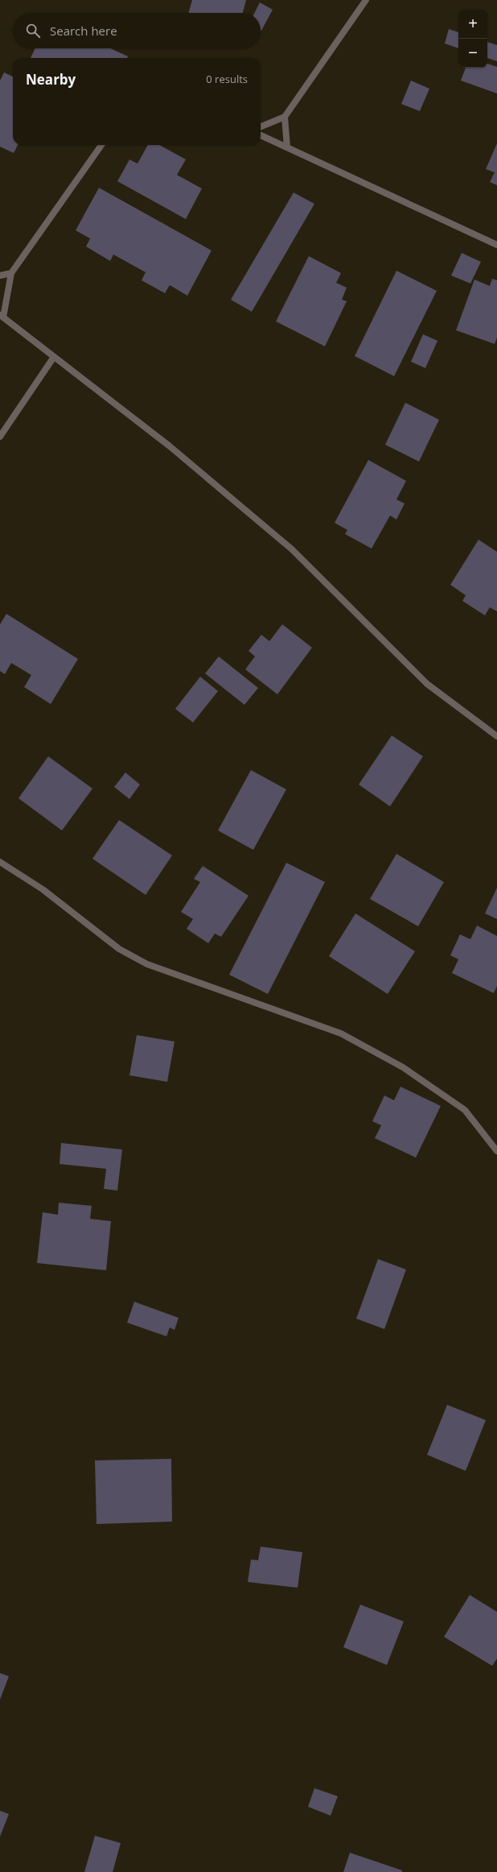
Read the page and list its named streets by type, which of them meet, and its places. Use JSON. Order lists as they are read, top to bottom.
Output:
{
  "page": {
    "map_buttons": ["+", "−"],
    "search": "Search here",
    "heading": ["Nearby", "0 results"]
  }
}
